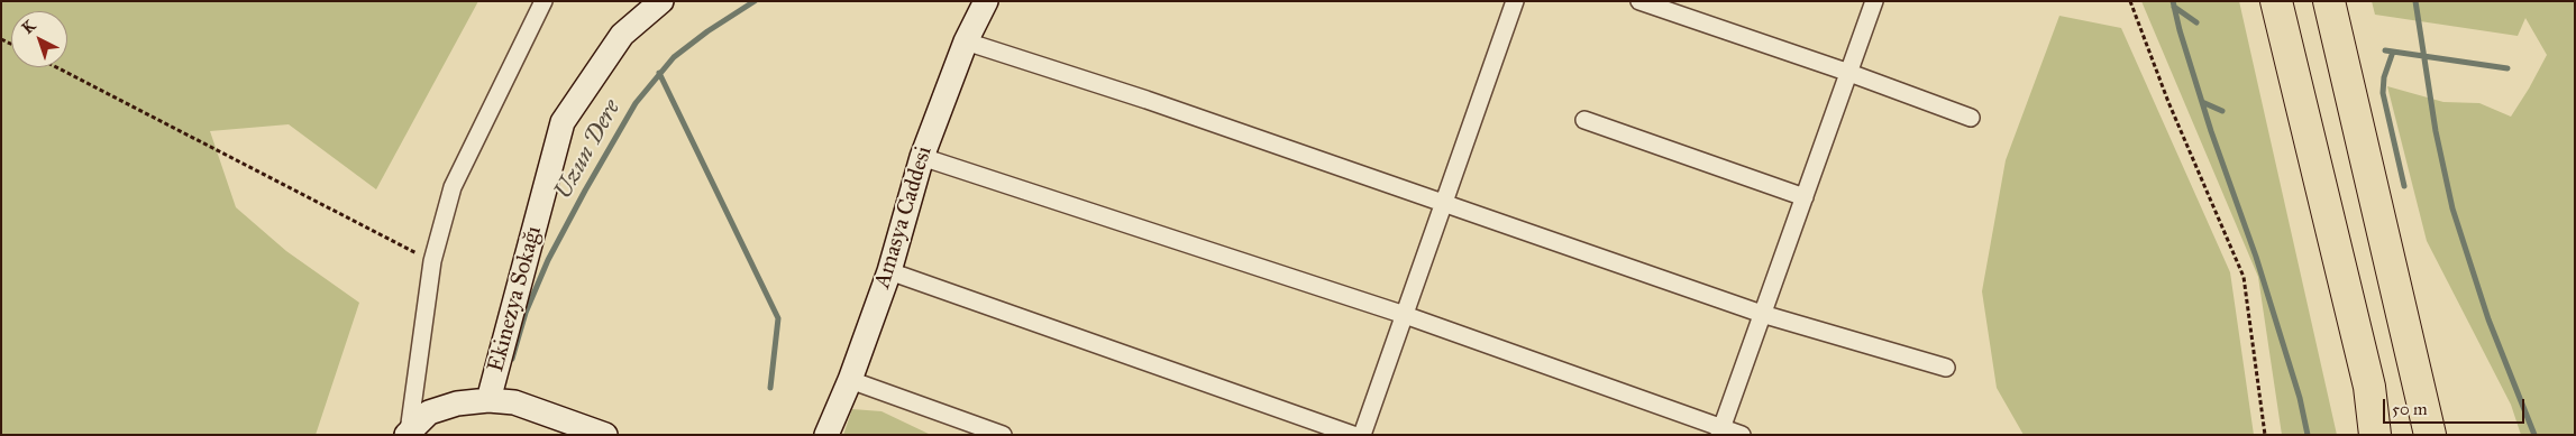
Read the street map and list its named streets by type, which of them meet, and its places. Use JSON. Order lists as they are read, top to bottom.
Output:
{
  "streets": {
    "main road": ["Amasya Caddesi", "Ekinezya Sokağı"]
  },
  "water": ["Uzun Dere"],
  "scale_bar": "50 m",
  "north": "top left"
}
